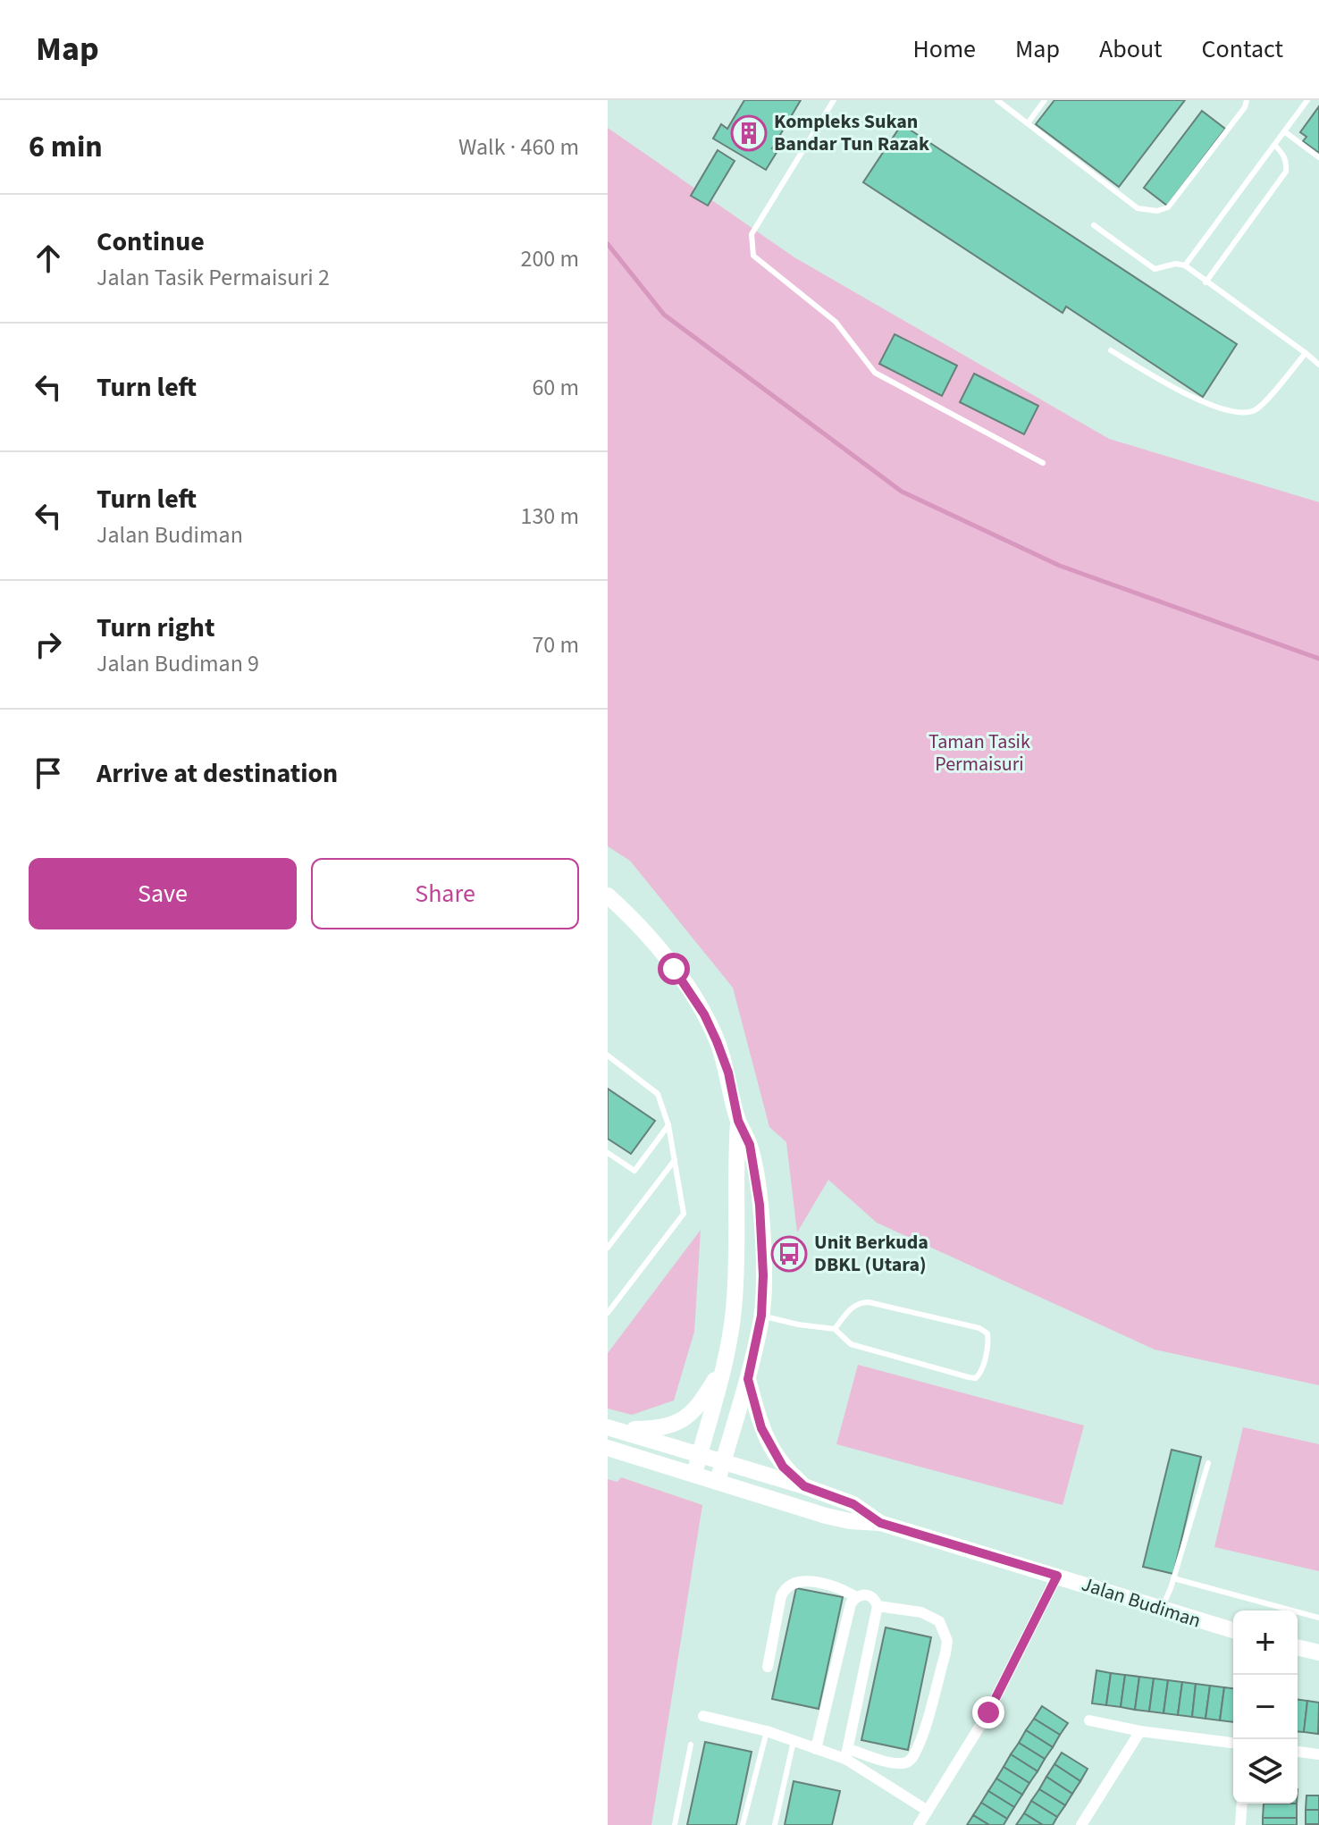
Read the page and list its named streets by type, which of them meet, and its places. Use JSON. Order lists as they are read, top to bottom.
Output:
{
  "streets": {
    "street": ["Jalan Budiman"]
  },
  "parks": ["Taman Tasik Permaisuri"],
  "places": {
    "building": ["Kompleks Sukan Bandar Tun Razak"],
    "bus stop": ["Unit Berkuda DBKL (Utara)"]
  },
  "page": {
    "header": "Map",
    "nav": [
      "Home",
      "Map",
      "About",
      "Contact"
    ],
    "heading": ["6 min", "Walk · 460 m"],
    "list": [
      ["Continue", "Jalan Tasik Permaisuri 2", "200 m"],
      ["Turn left", "60 m"],
      ["Turn left", "Jalan Budiman", "130 m"],
      ["Turn right", "Jalan Budiman 9", "70 m"],
      "Arrive at destination"
    ],
    "buttons": ["Save", "Share"],
    "map_buttons": ["+", "−"]
  }
}
